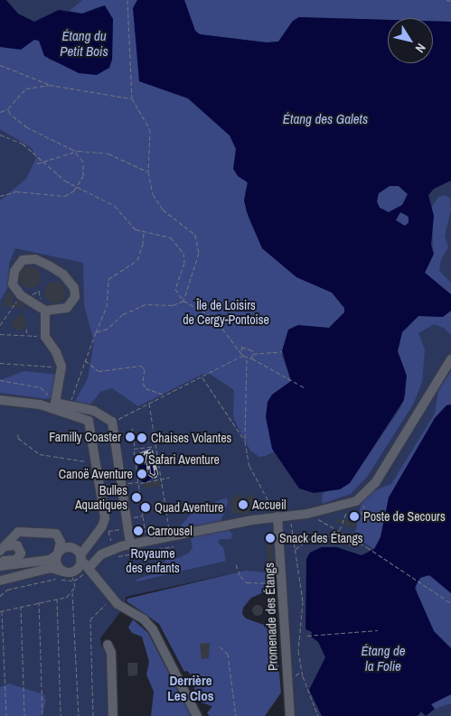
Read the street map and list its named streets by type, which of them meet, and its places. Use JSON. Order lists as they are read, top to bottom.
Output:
{
  "streets": {
    "street": ["Promenade des Étangs"]
  },
  "districts": ["Derrière Les Clos"],
  "water": ["Étang du Petit Bois", "Étang des Galets", "Étang de la Folie"],
  "parks": ["Île de Loisirs de Cergy-Pontoise", "Royaume des enfants"],
  "places": [
    "Familly Coaster",
    "Chaises Volantes",
    "Safari Aventure",
    "Canoë Aventure",
    "Bulles Aquatiques",
    "Accueil",
    "Quad Aventure",
    "Poste de Secours",
    "Carrousel",
    "Snack des Étangs"
  ],
  "north": "bottom right"
}
